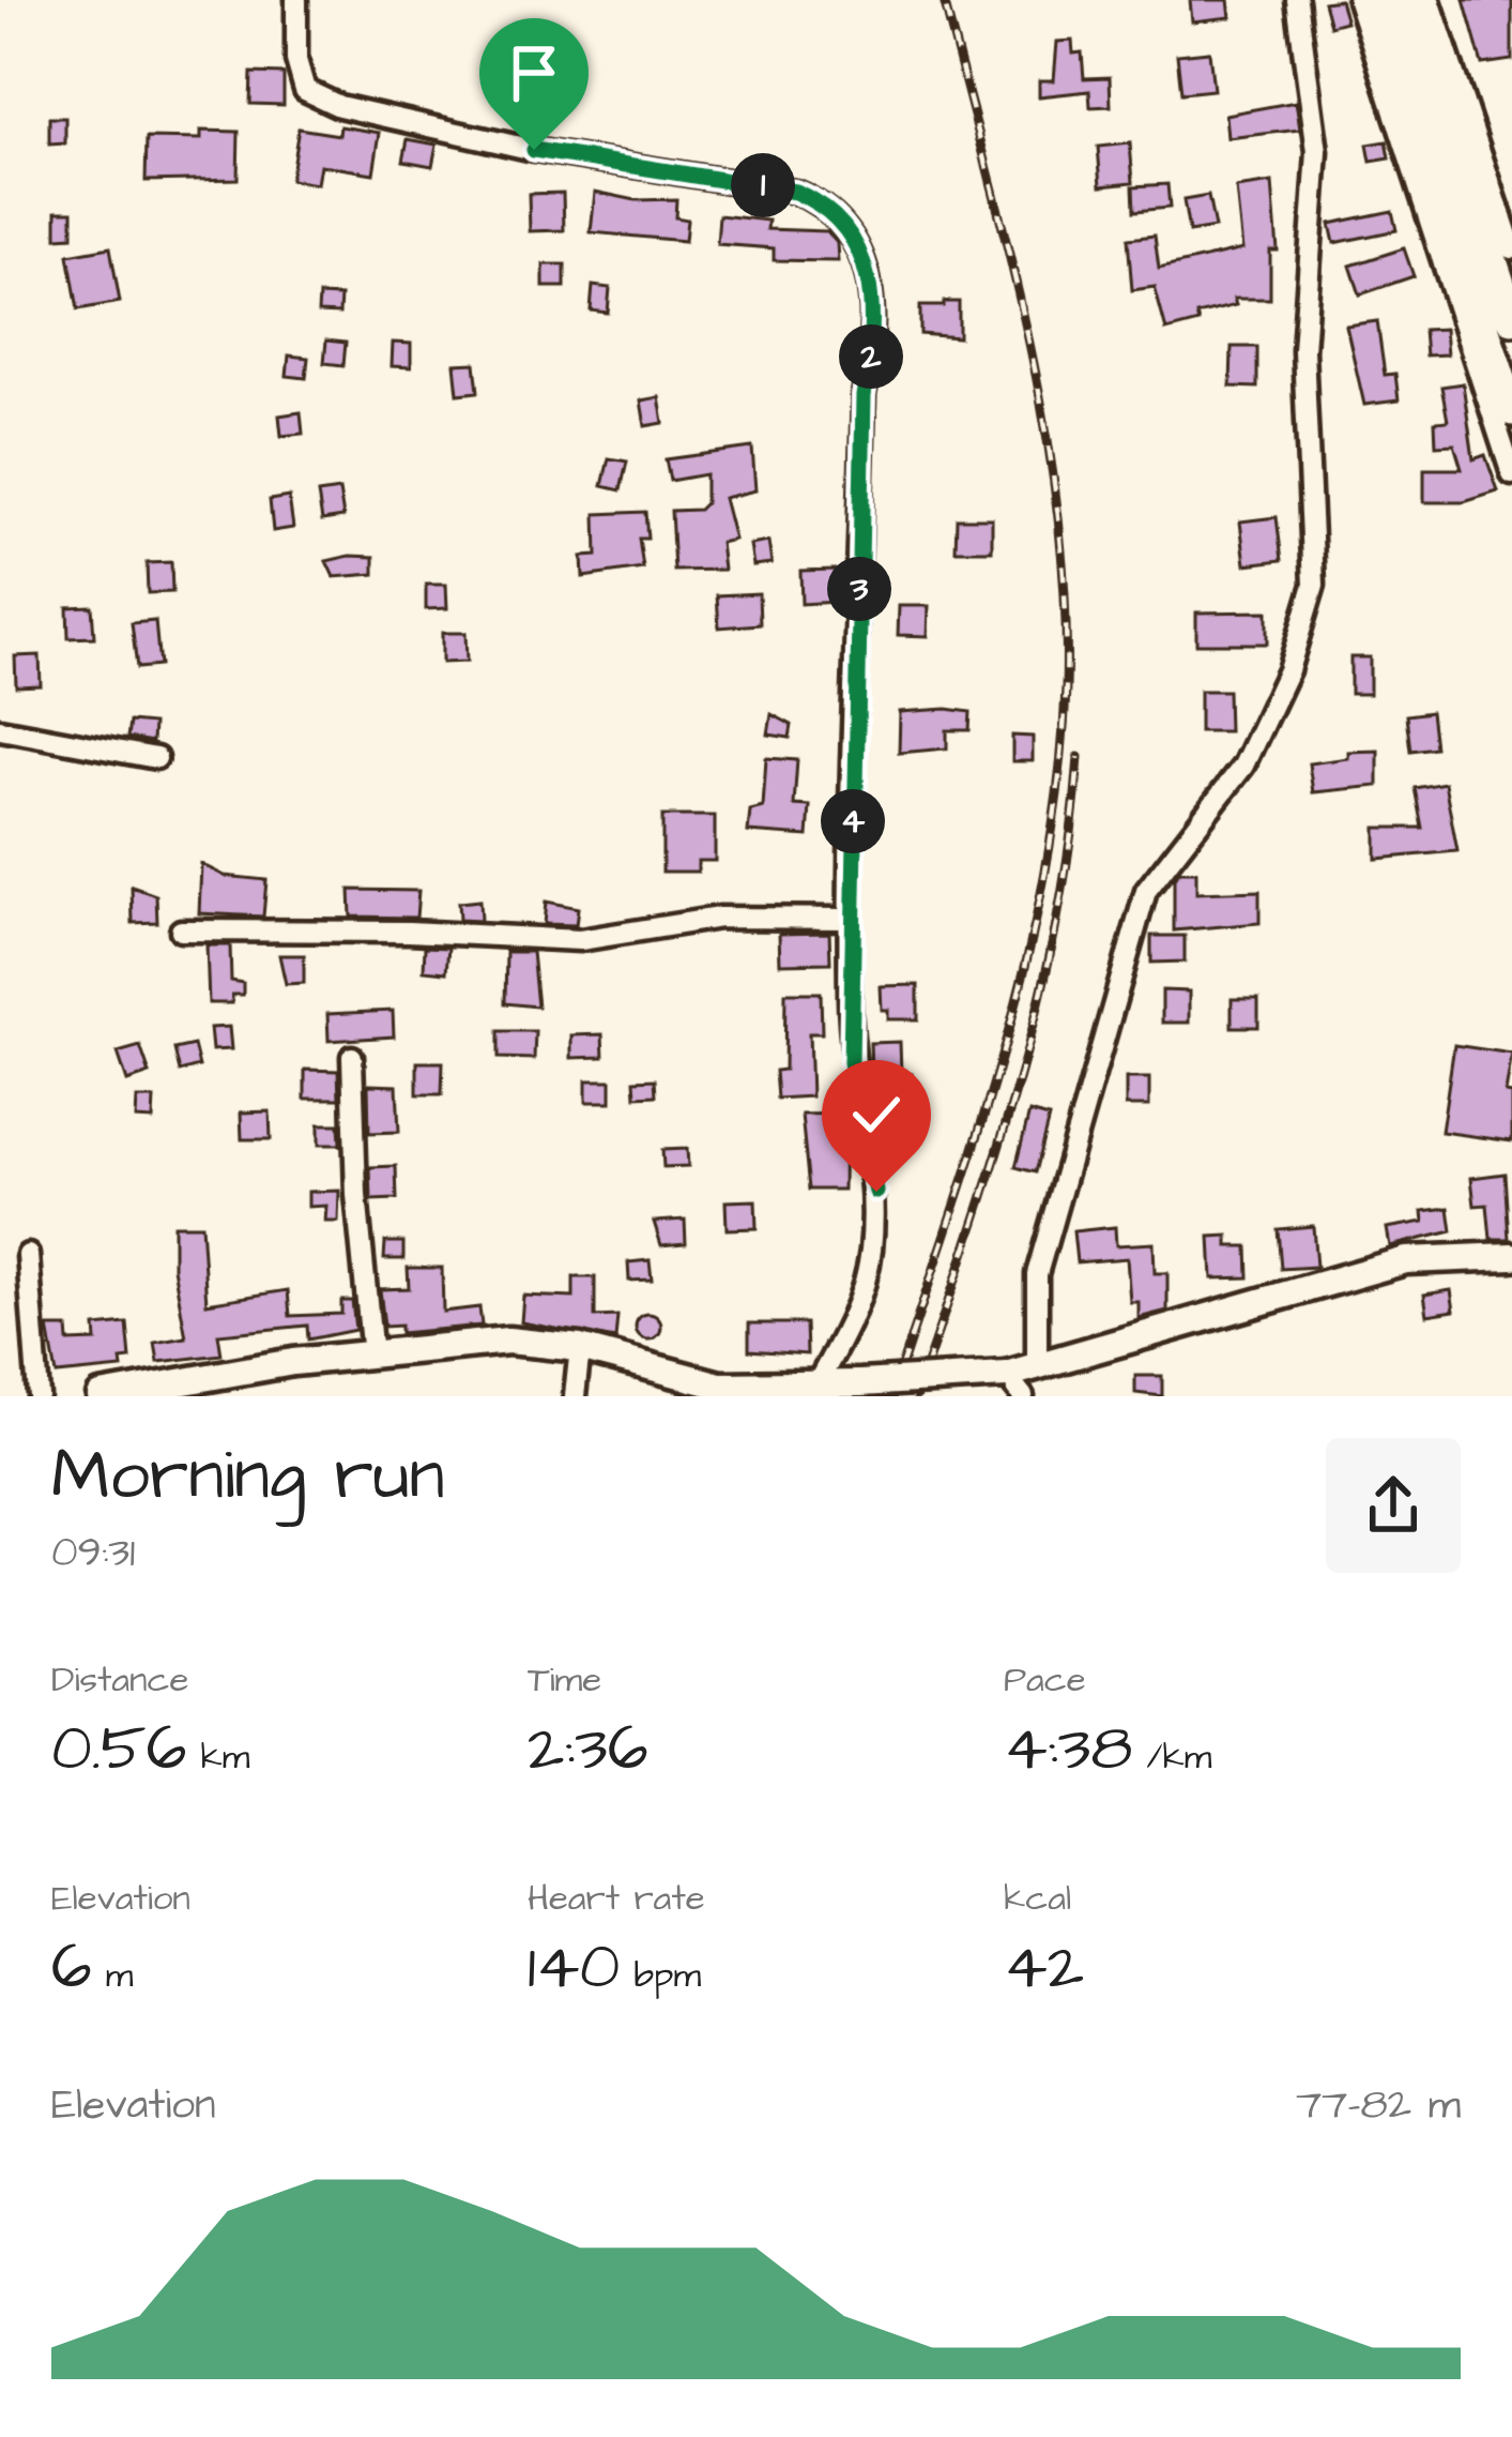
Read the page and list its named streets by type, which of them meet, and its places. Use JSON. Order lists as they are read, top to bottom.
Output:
{
  "page": {
    "pins": [
      "1",
      "2",
      "3",
      "4"
    ],
    "heading": ["Morning run", "09:31"],
    "stats": [
      ["Distance", "0.56 km"],
      ["Time", "2:36"],
      ["Pace", "4:38 /km"],
      ["Elevation", "6 m"],
      ["Heart rate", "140 bpm"],
      ["kcal", "42"]
    ],
    "chart": ["Elevation", "77–82 m"]
  }
}
